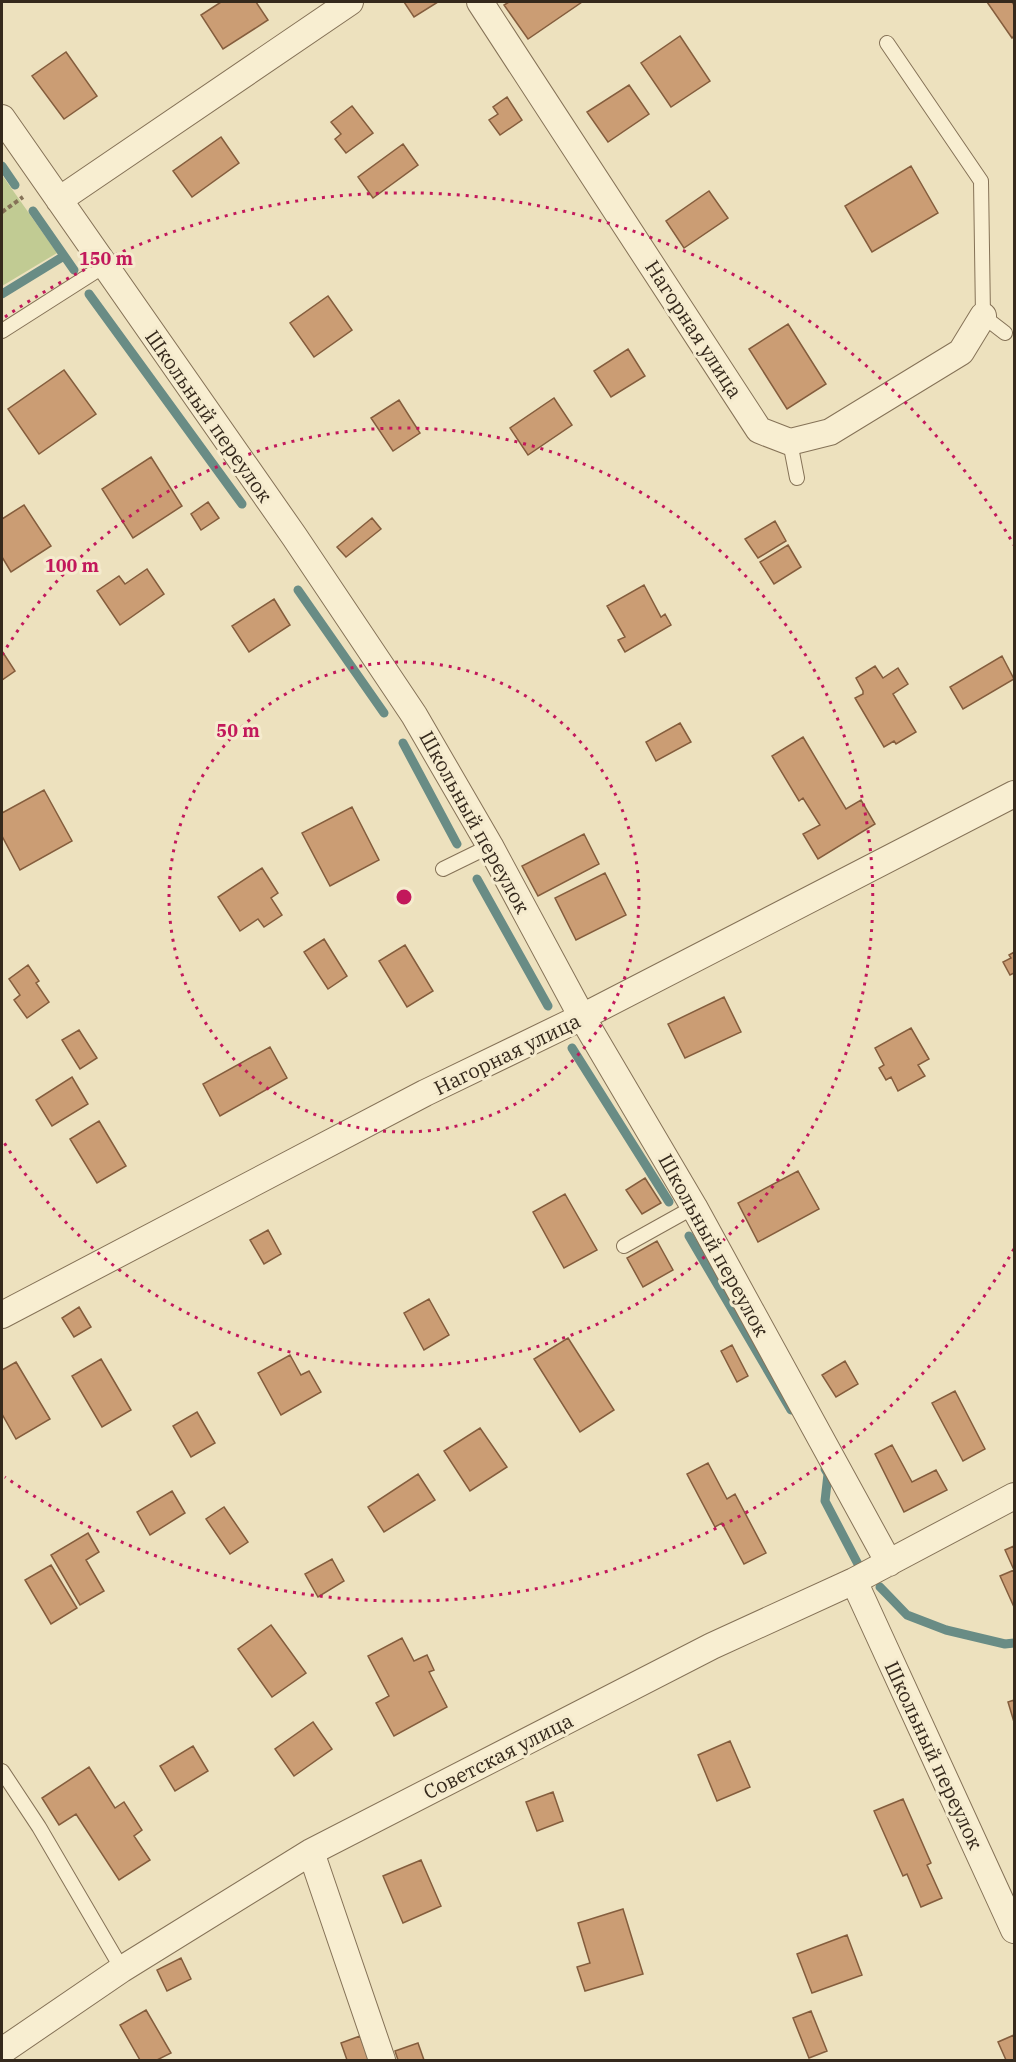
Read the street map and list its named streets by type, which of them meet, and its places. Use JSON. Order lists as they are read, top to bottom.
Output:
{
  "streets": {
    "street": ["Нагорная улица", "Школьный переулок", "Советская улица"]
  },
  "crossings": [
    ["Нагорная улица", "Школьный переулок"],
    ["Школьный переулок", "Советская улица"]
  ],
  "rings": ["150 m", "100 m", "50 m"]
}
